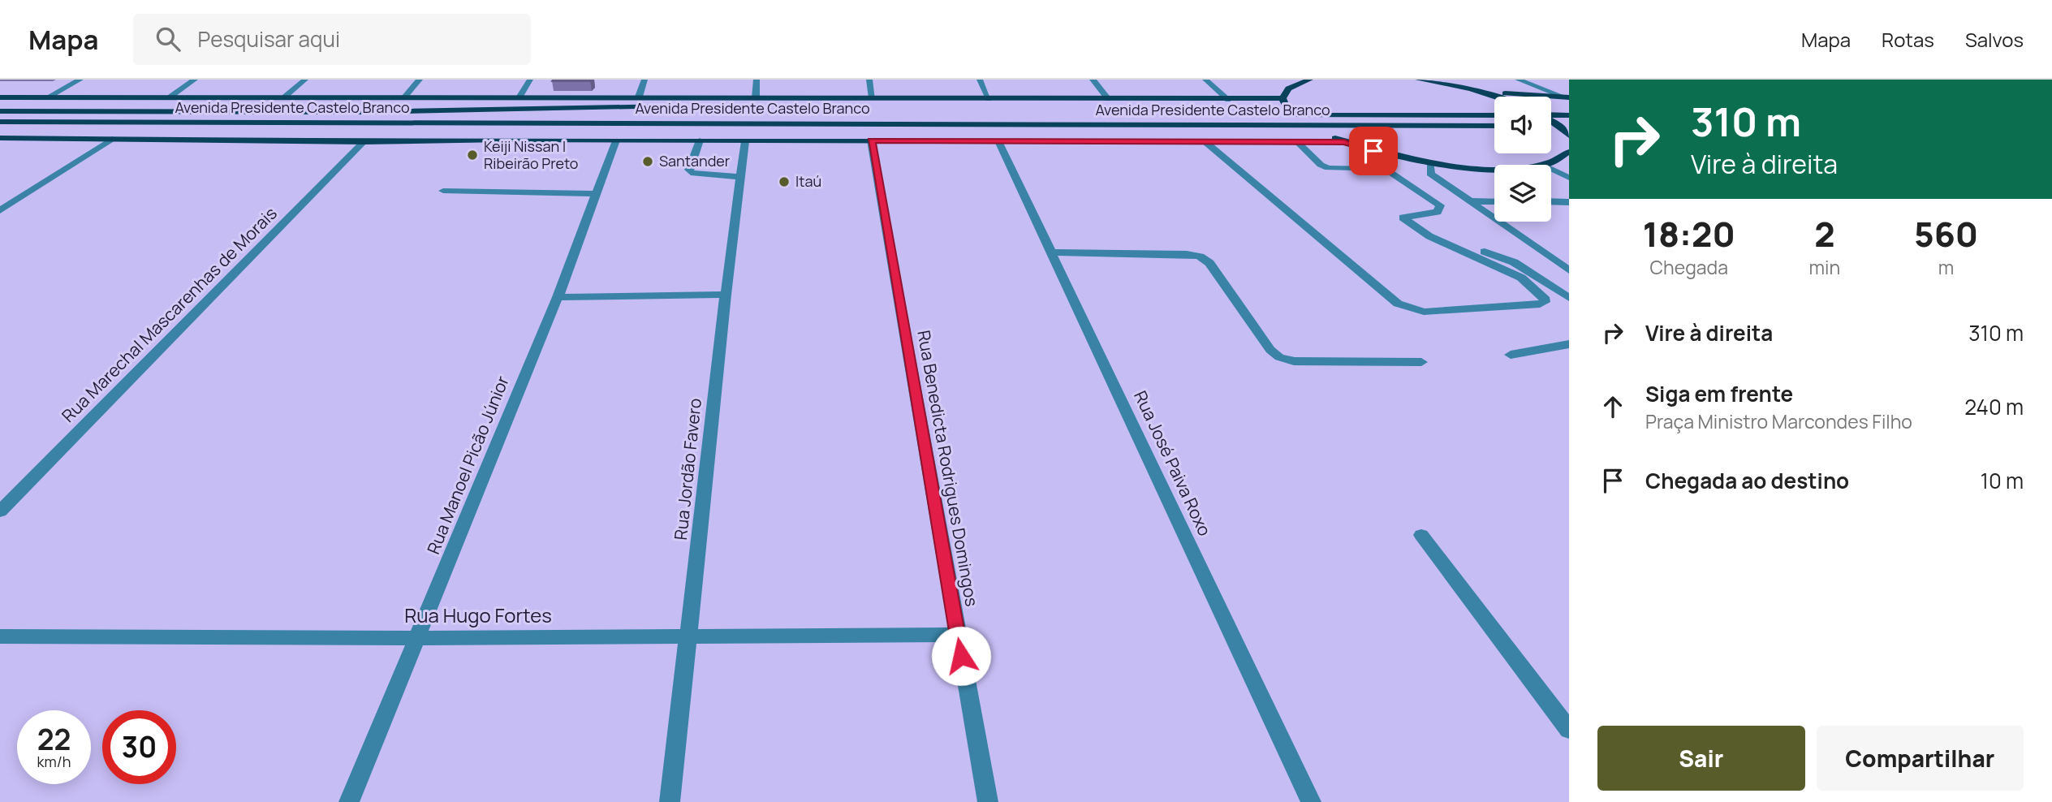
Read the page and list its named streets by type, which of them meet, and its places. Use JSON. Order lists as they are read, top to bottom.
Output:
{
  "streets": {
    "main road": ["Avenida Presidente Castelo Branco"],
    "street": [
      "Rua Marechal Mascarenhas de Morais",
      "Rua José Paiva Roxo",
      "Rua Manoel Picão Júnior",
      "Rua Benedicta Rodrigues Domingos",
      "Rua Jordão Favero",
      "Rua Hugo Fortes"
    ]
  },
  "crossings": [
    ["Avenida Presidente Castelo Branco", "Rua Marechal Mascarenhas de Morais"],
    ["Avenida Presidente Castelo Branco", "Rua José Paiva Roxo"],
    ["Avenida Presidente Castelo Branco", "Rua Manoel Picão Júnior"],
    ["Avenida Presidente Castelo Branco", "Rua Benedicta Rodrigues Domingos"],
    ["Avenida Presidente Castelo Branco", "Rua Jordão Favero"],
    ["Rua Manoel Picão Júnior", "Rua Hugo Fortes"],
    ["Rua Benedicta Rodrigues Domingos", "Rua Hugo Fortes"],
    ["Rua Jordão Favero", "Rua Hugo Fortes"]
  ],
  "places": ["Keiji Nissan | Ribeirão Preto", "Santander", "Itaú"],
  "page": {
    "header": "Mapa",
    "search": "Pesquisar aqui",
    "nav": ["Mapa", "Rotas", "Salvos"],
    "turn": ["310 m", "Vire à direita"],
    "eta": [
      "18:20",
      "Chegada",
      "2",
      "min",
      "560",
      "m"
    ],
    "list": [
      {
        "name": "Vire à direita",
        "value": "310 m"
      },
      {
        "name": "Siga em frente",
        "note": "Praça Ministro Marcondes Filho",
        "value": "240 m"
      },
      {
        "name": "Chegada ao destino",
        "value": "10 m"
      }
    ],
    "speed": "22 km/h",
    "limit": "30",
    "buttons": ["Sair", "Compartilhar"]
  }
}
